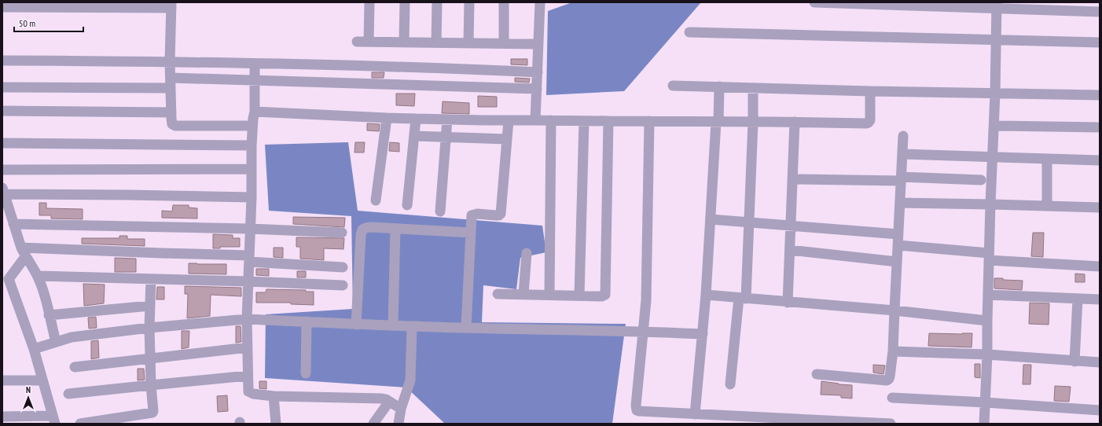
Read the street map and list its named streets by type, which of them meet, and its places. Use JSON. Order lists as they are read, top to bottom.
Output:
{
  "scale_bar": "50 m",
  "north": "top"
}
